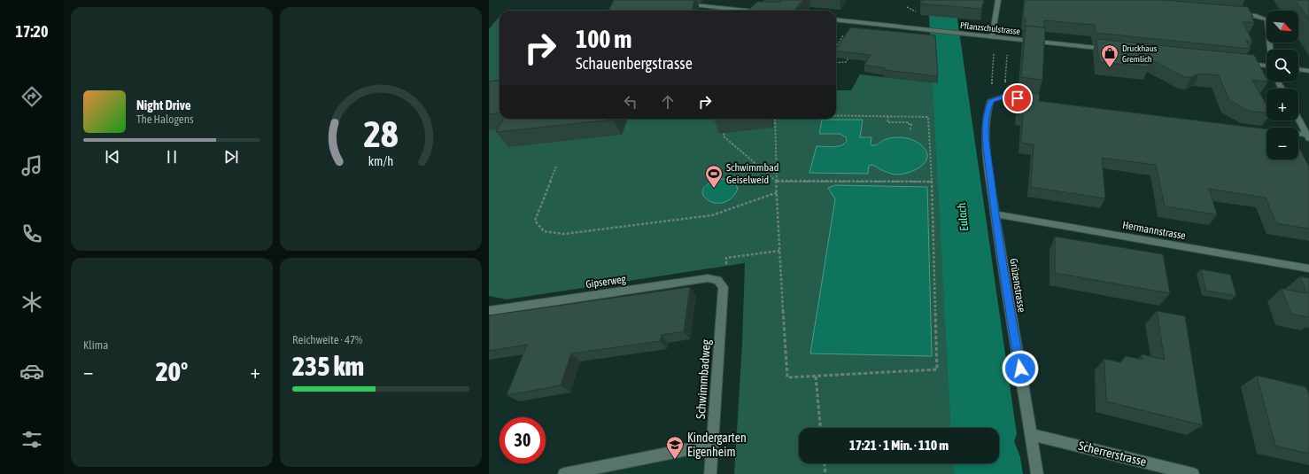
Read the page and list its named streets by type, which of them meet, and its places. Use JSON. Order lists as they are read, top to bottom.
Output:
{
  "streets": {
    "street": [
      "Pflanzschulstrasse",
      "Hermannstrasse",
      "Gipserweg",
      "Grüzenstrasse",
      "Schwimmbadweg",
      "Scherrerstrasse"
    ]
  },
  "crossings": [
    ["Hermannstrasse", "Grüzenstrasse"],
    ["Gipserweg", "Schwimmbadweg"],
    ["Grüzenstrasse", "Scherrerstrasse"]
  ],
  "water": ["Eulach"],
  "places": {
    "shop": ["Druckhaus Gremlich"],
    "sports": ["Schwimmbad Geiselweid"],
    "school or university": ["Kindergarten Eigenheim"]
  },
  "north": "bottom right",
  "page": {
    "tabs": "17:20",
    "map_buttons": ["+", "−"],
    "turn": ["100 m", "Schauenbergstrasse"],
    "song": ["Night Drive", "The Halogens"],
    "tile": [
      "Klima",
      ["Reichweite · 47%", "235 km"]
    ],
    "heat": ["−", "20°", "+"],
    "limit": "30",
    "trip": "17:21 · 1 Min. · 110 m",
    "gauge": ["28", "km/h"]
  }
}
